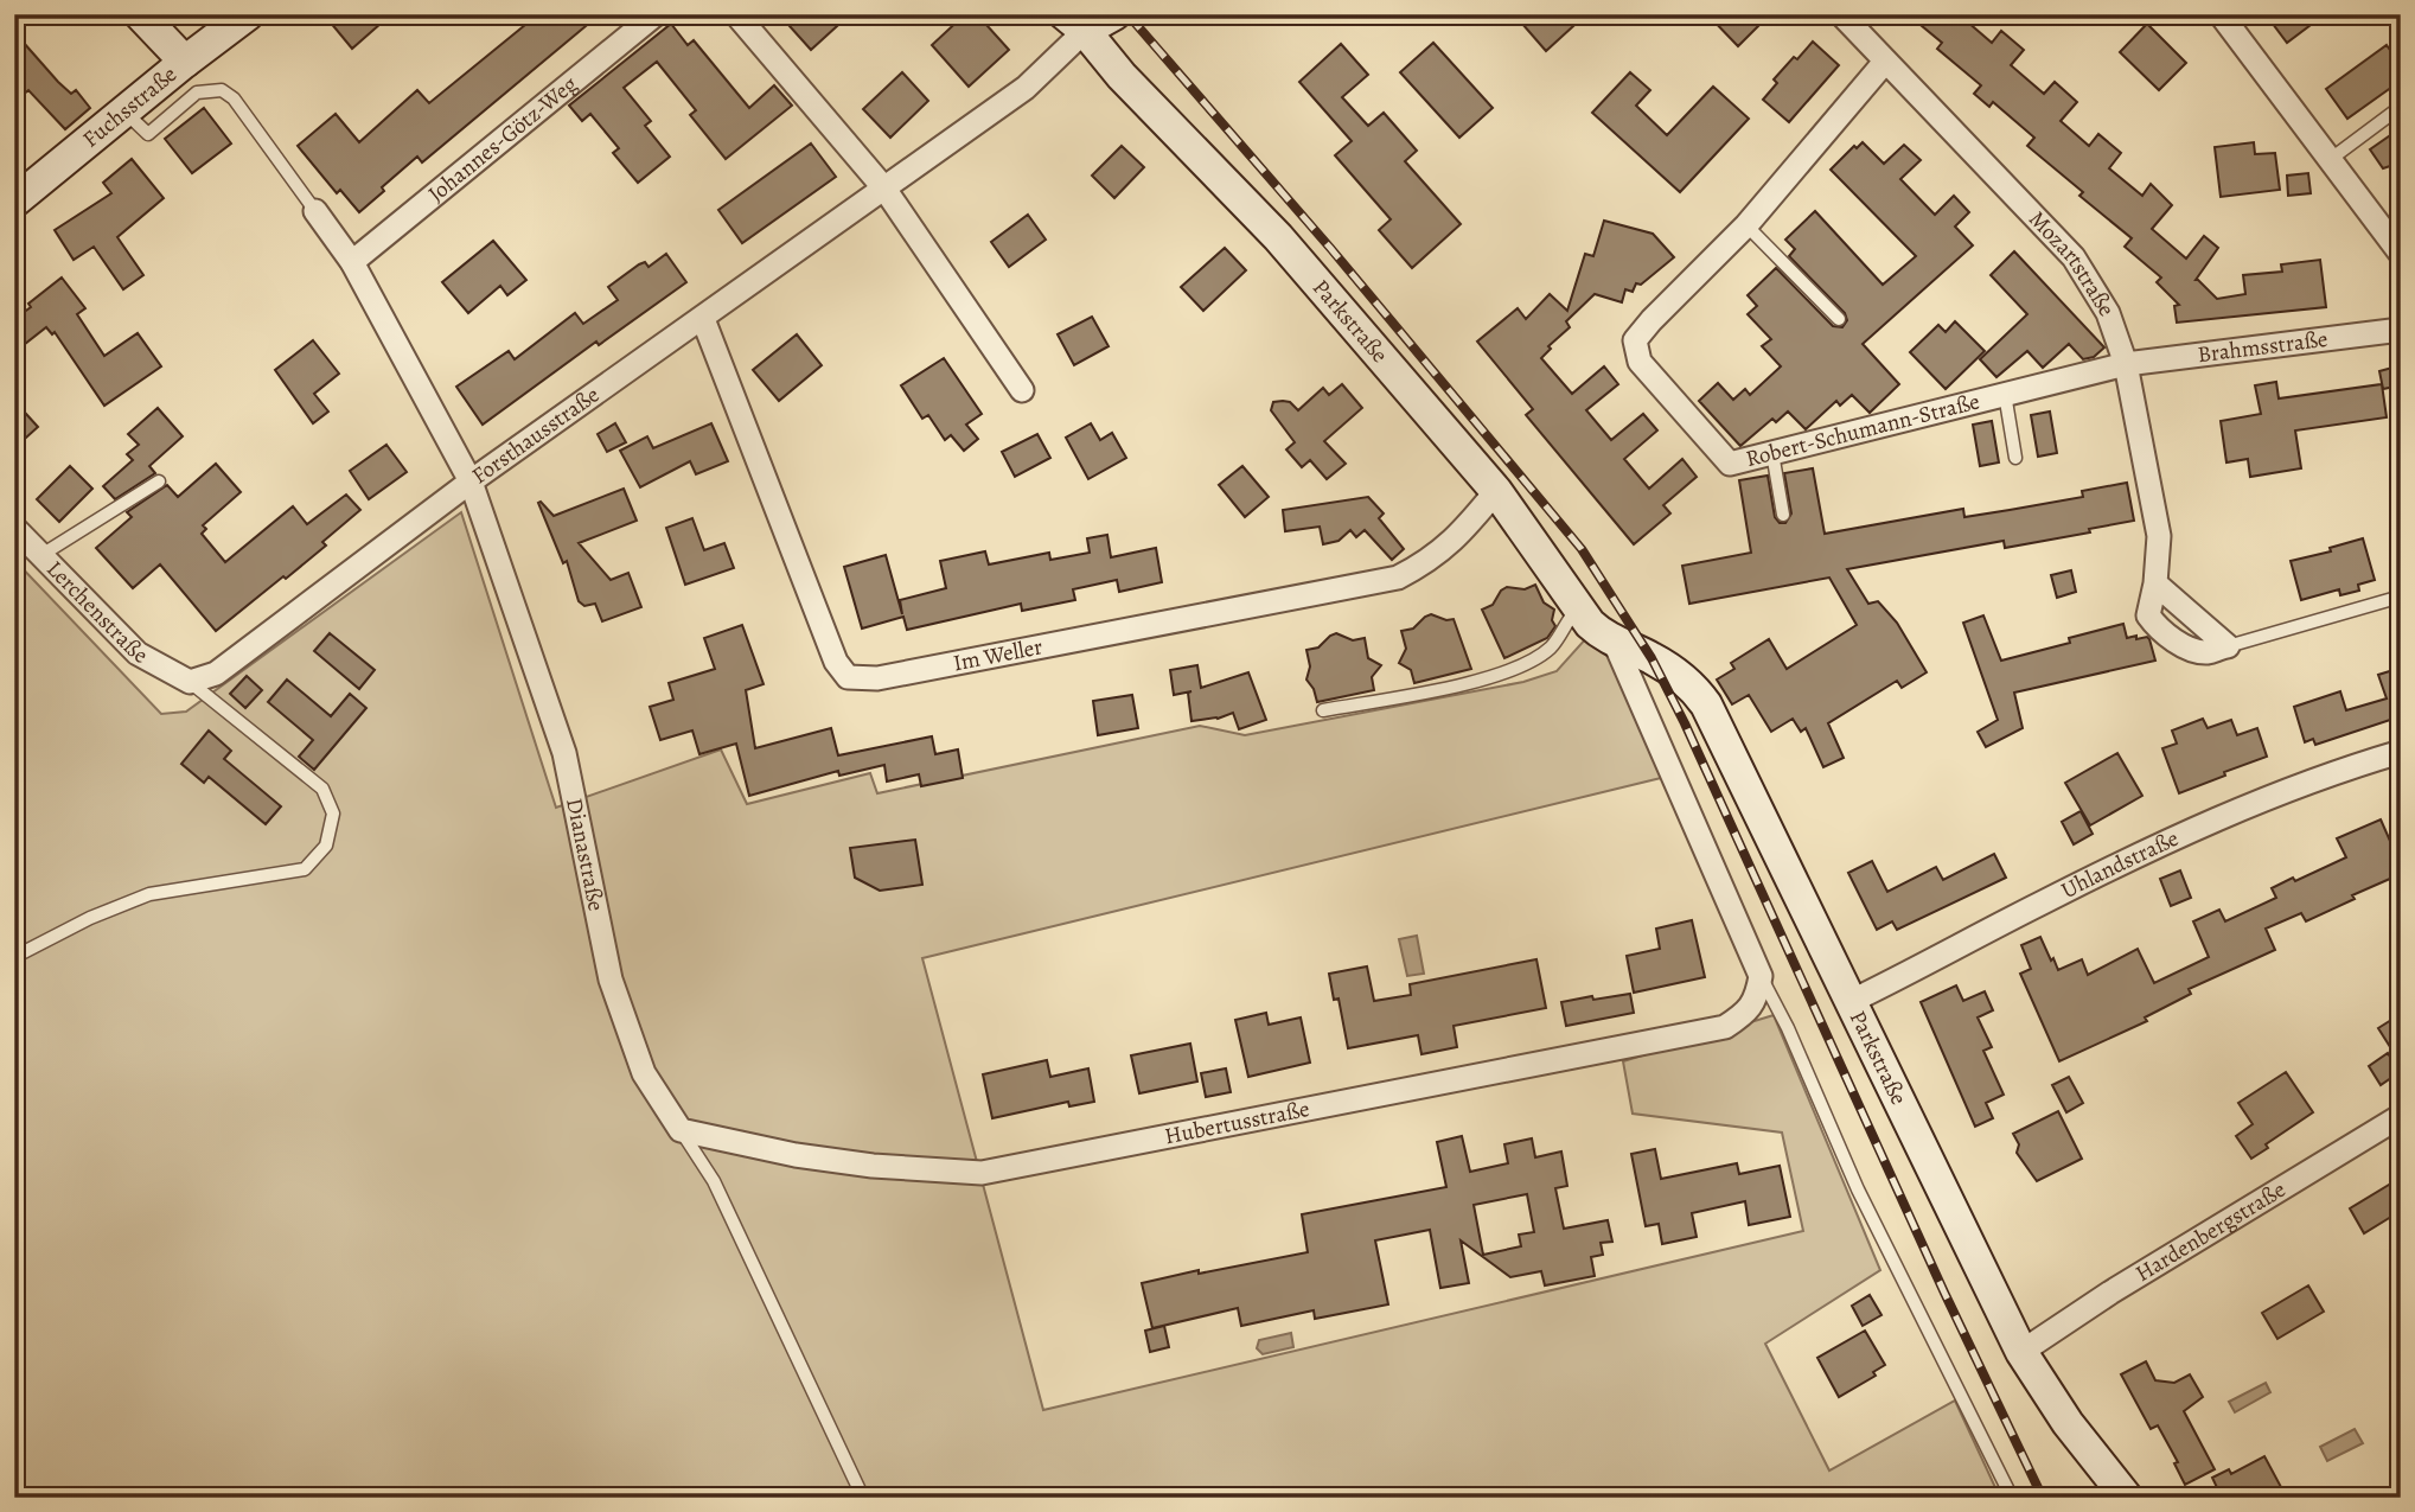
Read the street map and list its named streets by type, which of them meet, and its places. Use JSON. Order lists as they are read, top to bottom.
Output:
{
  "streets": {
    "street": [
      "Fuchsstraße",
      "Johannes-Götz-Weg",
      "Mozartstraße",
      "Parkstraße",
      "Brahmsstraße",
      "Robert-Schumann-Straße",
      "Forsthausstraße",
      "Lerchenstraße",
      "Im Weller",
      "Dianastraße",
      "Uhlandstraße",
      "Hubertusstraße",
      "Hardenbergstraße"
    ]
  },
  "crossings": [
    ["Johannes-Götz-Weg", "Dianastraße"],
    ["Mozartstraße", "Brahmsstraße"],
    ["Mozartstraße", "Robert-Schumann-Straße"],
    ["Parkstraße", "Forsthausstraße"],
    ["Parkstraße", "Im Weller"],
    ["Parkstraße", "Uhlandstraße"],
    ["Parkstraße", "Hubertusstraße"],
    ["Parkstraße", "Hardenbergstraße"],
    ["Brahmsstraße", "Robert-Schumann-Straße"],
    ["Forsthausstraße", "Lerchenstraße"],
    ["Forsthausstraße", "Im Weller"],
    ["Forsthausstraße", "Dianastraße"],
    ["Dianastraße", "Hubertusstraße"]
  ]
}
